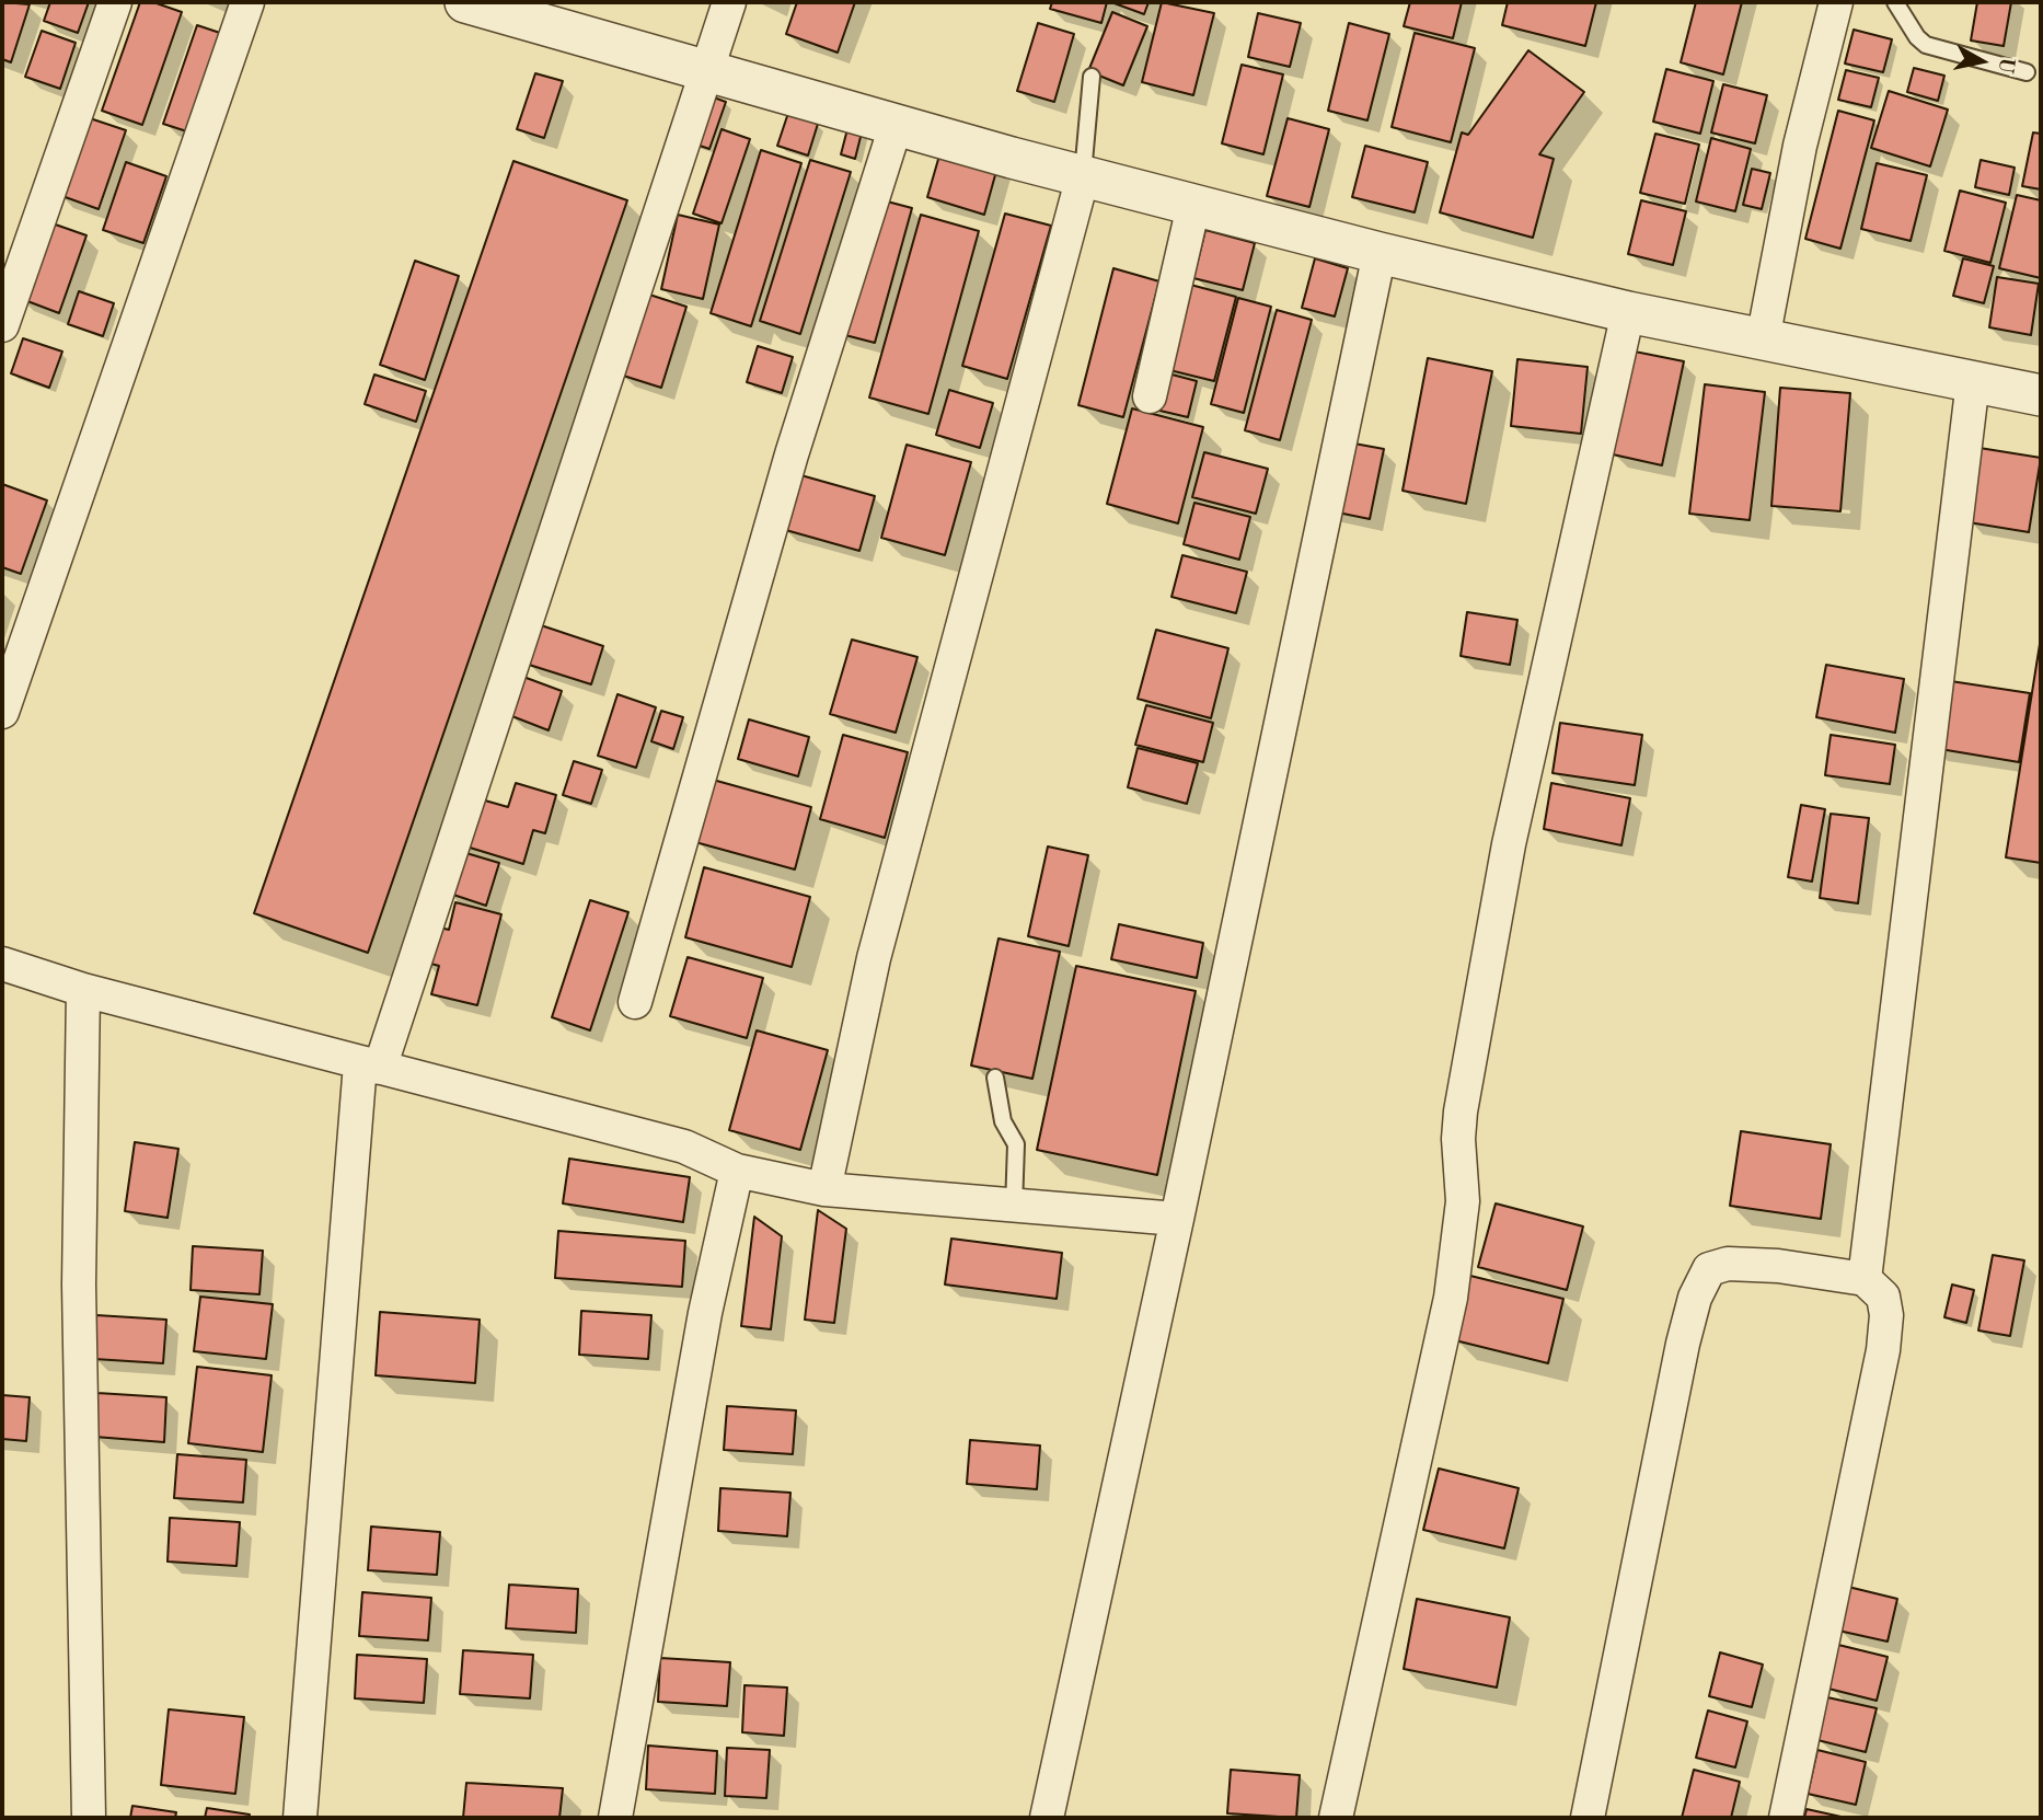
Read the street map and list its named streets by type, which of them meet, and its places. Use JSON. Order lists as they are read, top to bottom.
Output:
{
  "north": "right"
}
